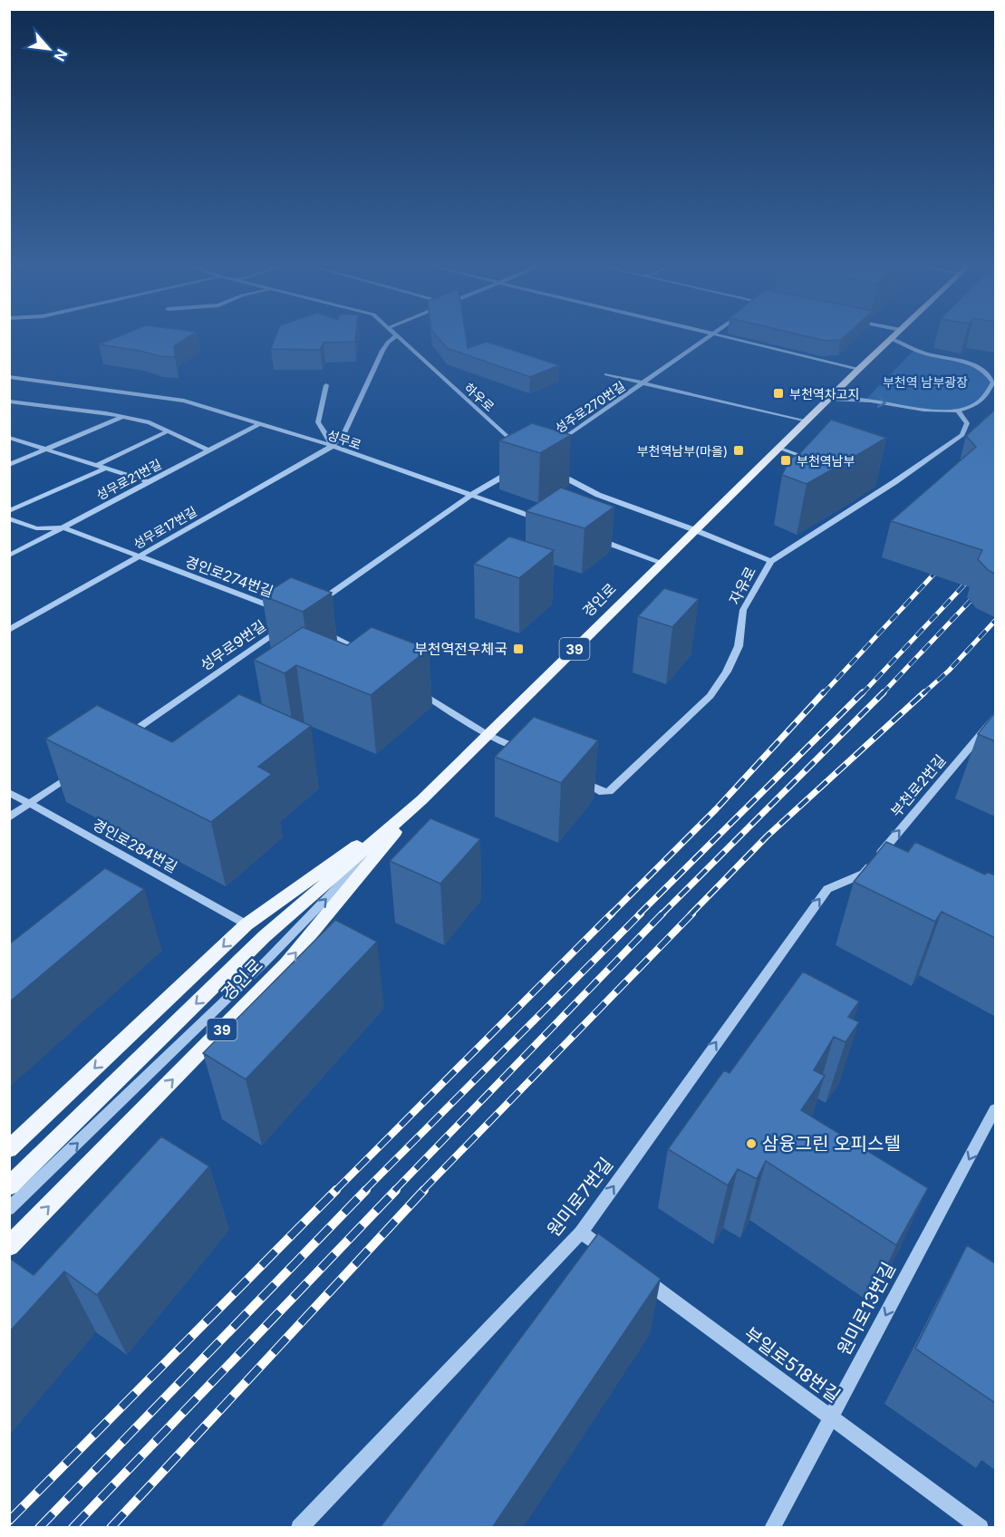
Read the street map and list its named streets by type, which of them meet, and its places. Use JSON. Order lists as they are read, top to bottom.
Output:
{
  "streets": {
    "main road": ["경인로", "39"],
    "street": [
      "하우로",
      "성주로270번길",
      "성무로",
      "성무로21번길",
      "성무로17번길",
      "경인로274번길",
      "자유로",
      "성무로9번길",
      "부천로2번길",
      "경인로284번길",
      "원미로7번길",
      "원미로13번길",
      "부일로518번길"
    ]
  },
  "crossings": [
    ["성무로", "성무로21번길"],
    ["성무로", "성무로17번길"],
    ["성무로21번길", "경인로274번길"],
    ["성무로17번길", "경인로274번길"],
    ["경인로", "경인로284번길"],
    ["부천로2번길", "원미로7번길"],
    ["원미로13번길", "부일로518번길"]
  ],
  "one_way": ["부천로2번길", "원미로7번길", "원미로13번길"],
  "parks": ["부천역 남부광장"],
  "places": {
    "transit": [
      "부천역차고지",
      "부천역남부(마을)",
      "부천역남부",
      "부천역전우체국"
    ],
    "other": ["삼융그린 오피스텔"]
  },
  "north": "bottom right"
}
